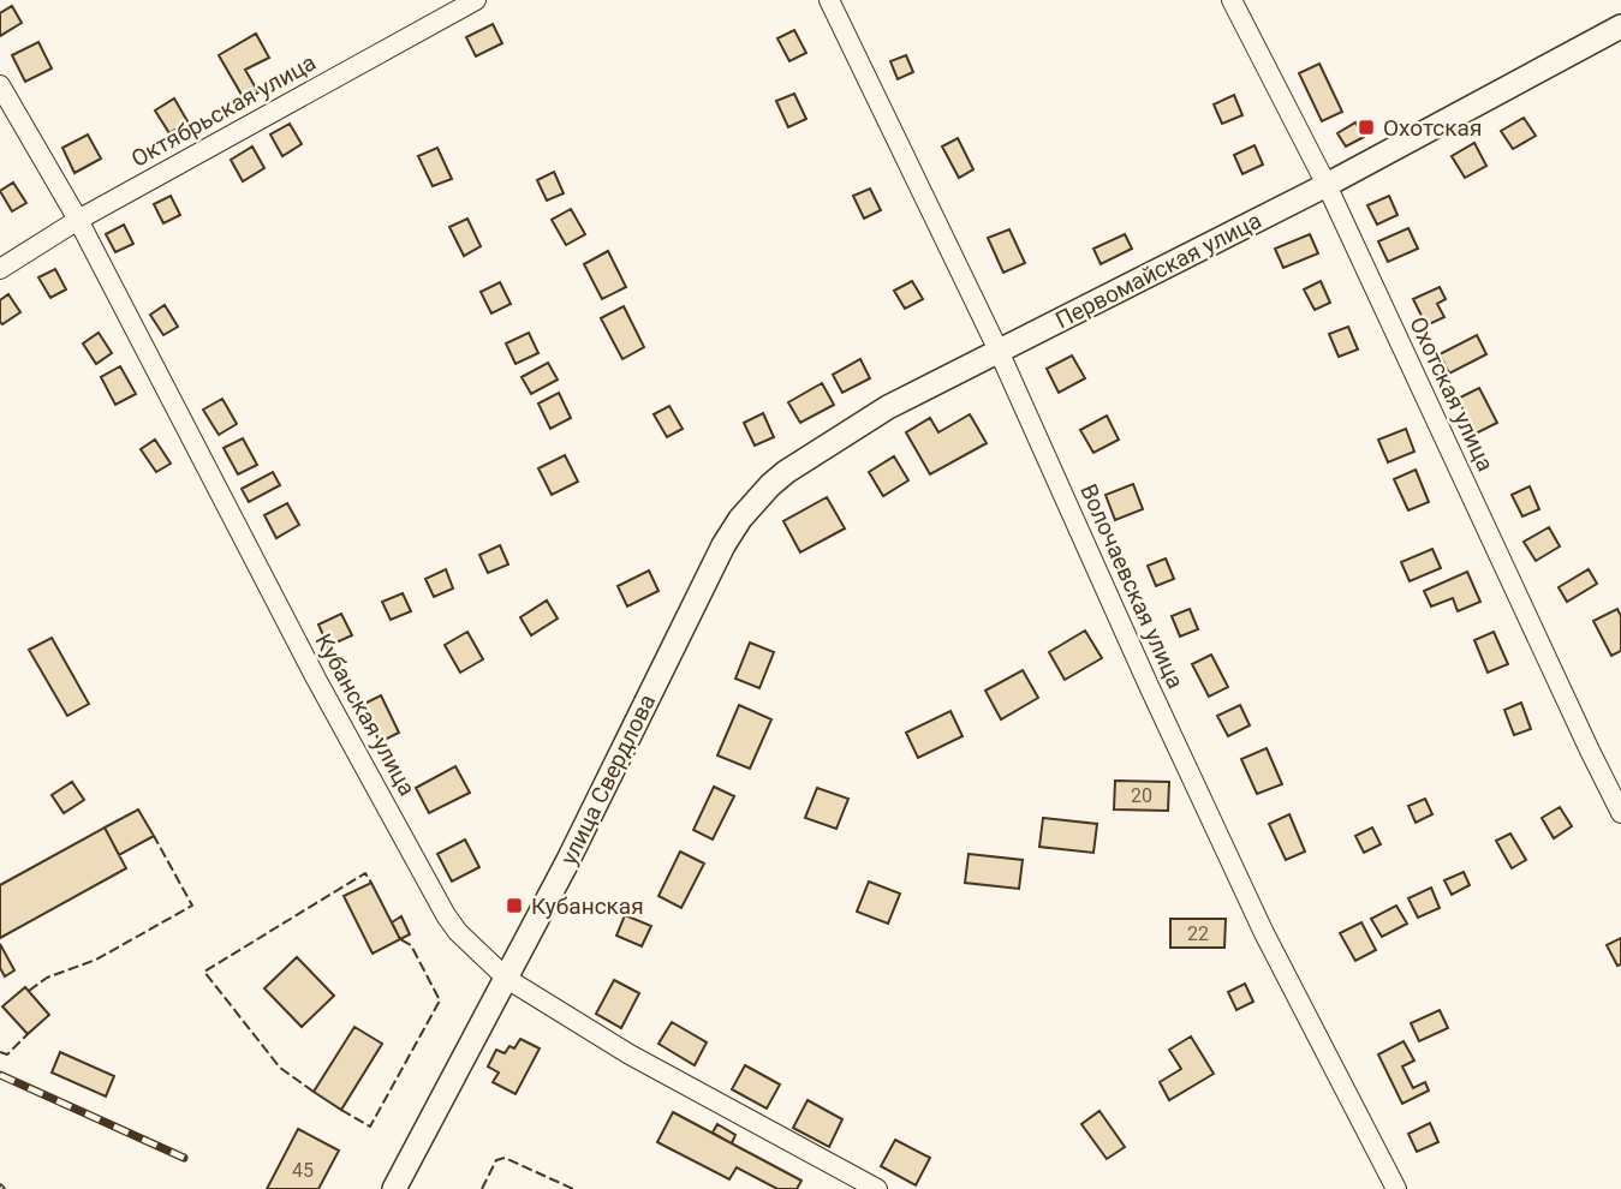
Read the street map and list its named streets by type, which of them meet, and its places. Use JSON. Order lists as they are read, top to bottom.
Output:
{
  "streets": {
    "main road": ["Первомайская улица", "улица Свердлова"],
    "street": [
      "Октябрьская улица",
      "Охотская улица",
      "Волочаевская улица",
      "Кубанская улица"
    ]
  },
  "crossings": [
    ["Октябрьская улица", "Кубанская улица"],
    ["Первомайская улица", "Охотская улица"],
    ["Первомайская улица", "Волочаевская улица"],
    ["Первомайская улица", "улица Свердлова"],
    ["Кубанская улица", "улица Свердлова"]
  ],
  "places": {
    "transit": ["Охотская", "Кубанская"]
  },
  "house_numbers": ["20", "22", "45"]
}
